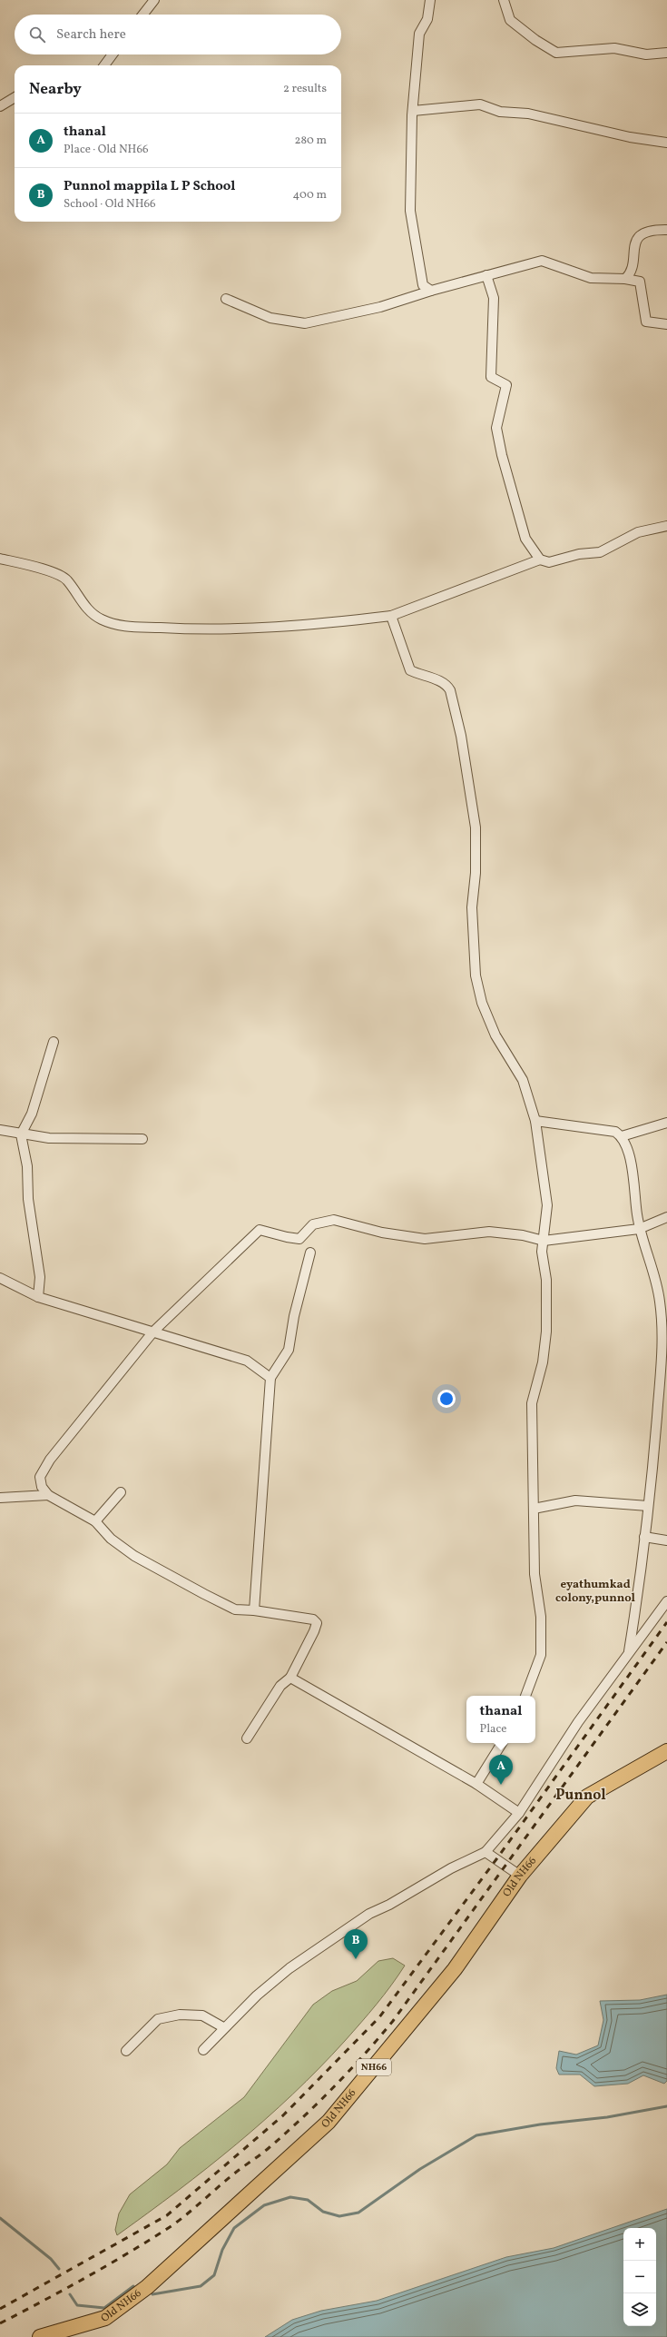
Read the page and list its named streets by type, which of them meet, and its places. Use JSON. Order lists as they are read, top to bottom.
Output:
{
  "streets": {
    "main road": ["Old NH66", "NH66"]
  },
  "districts": ["eyathumkad colony,punnol", "Punnol"],
  "page": {
    "search": "Search here",
    "heading": ["Nearby", "2 results"],
    "list": [
      {
        "mark": "A",
        "name": "thanal",
        "note": "Place · Old NH66",
        "value": "280 m"
      },
      {
        "mark": "B",
        "name": "Punnol mappila L P School",
        "note": "School · Old NH66",
        "value": "400 m"
      }
    ],
    "popup": ["thanal", "Place"],
    "pins": ["A", "B"],
    "map_buttons": ["+", "−"]
  }
}
